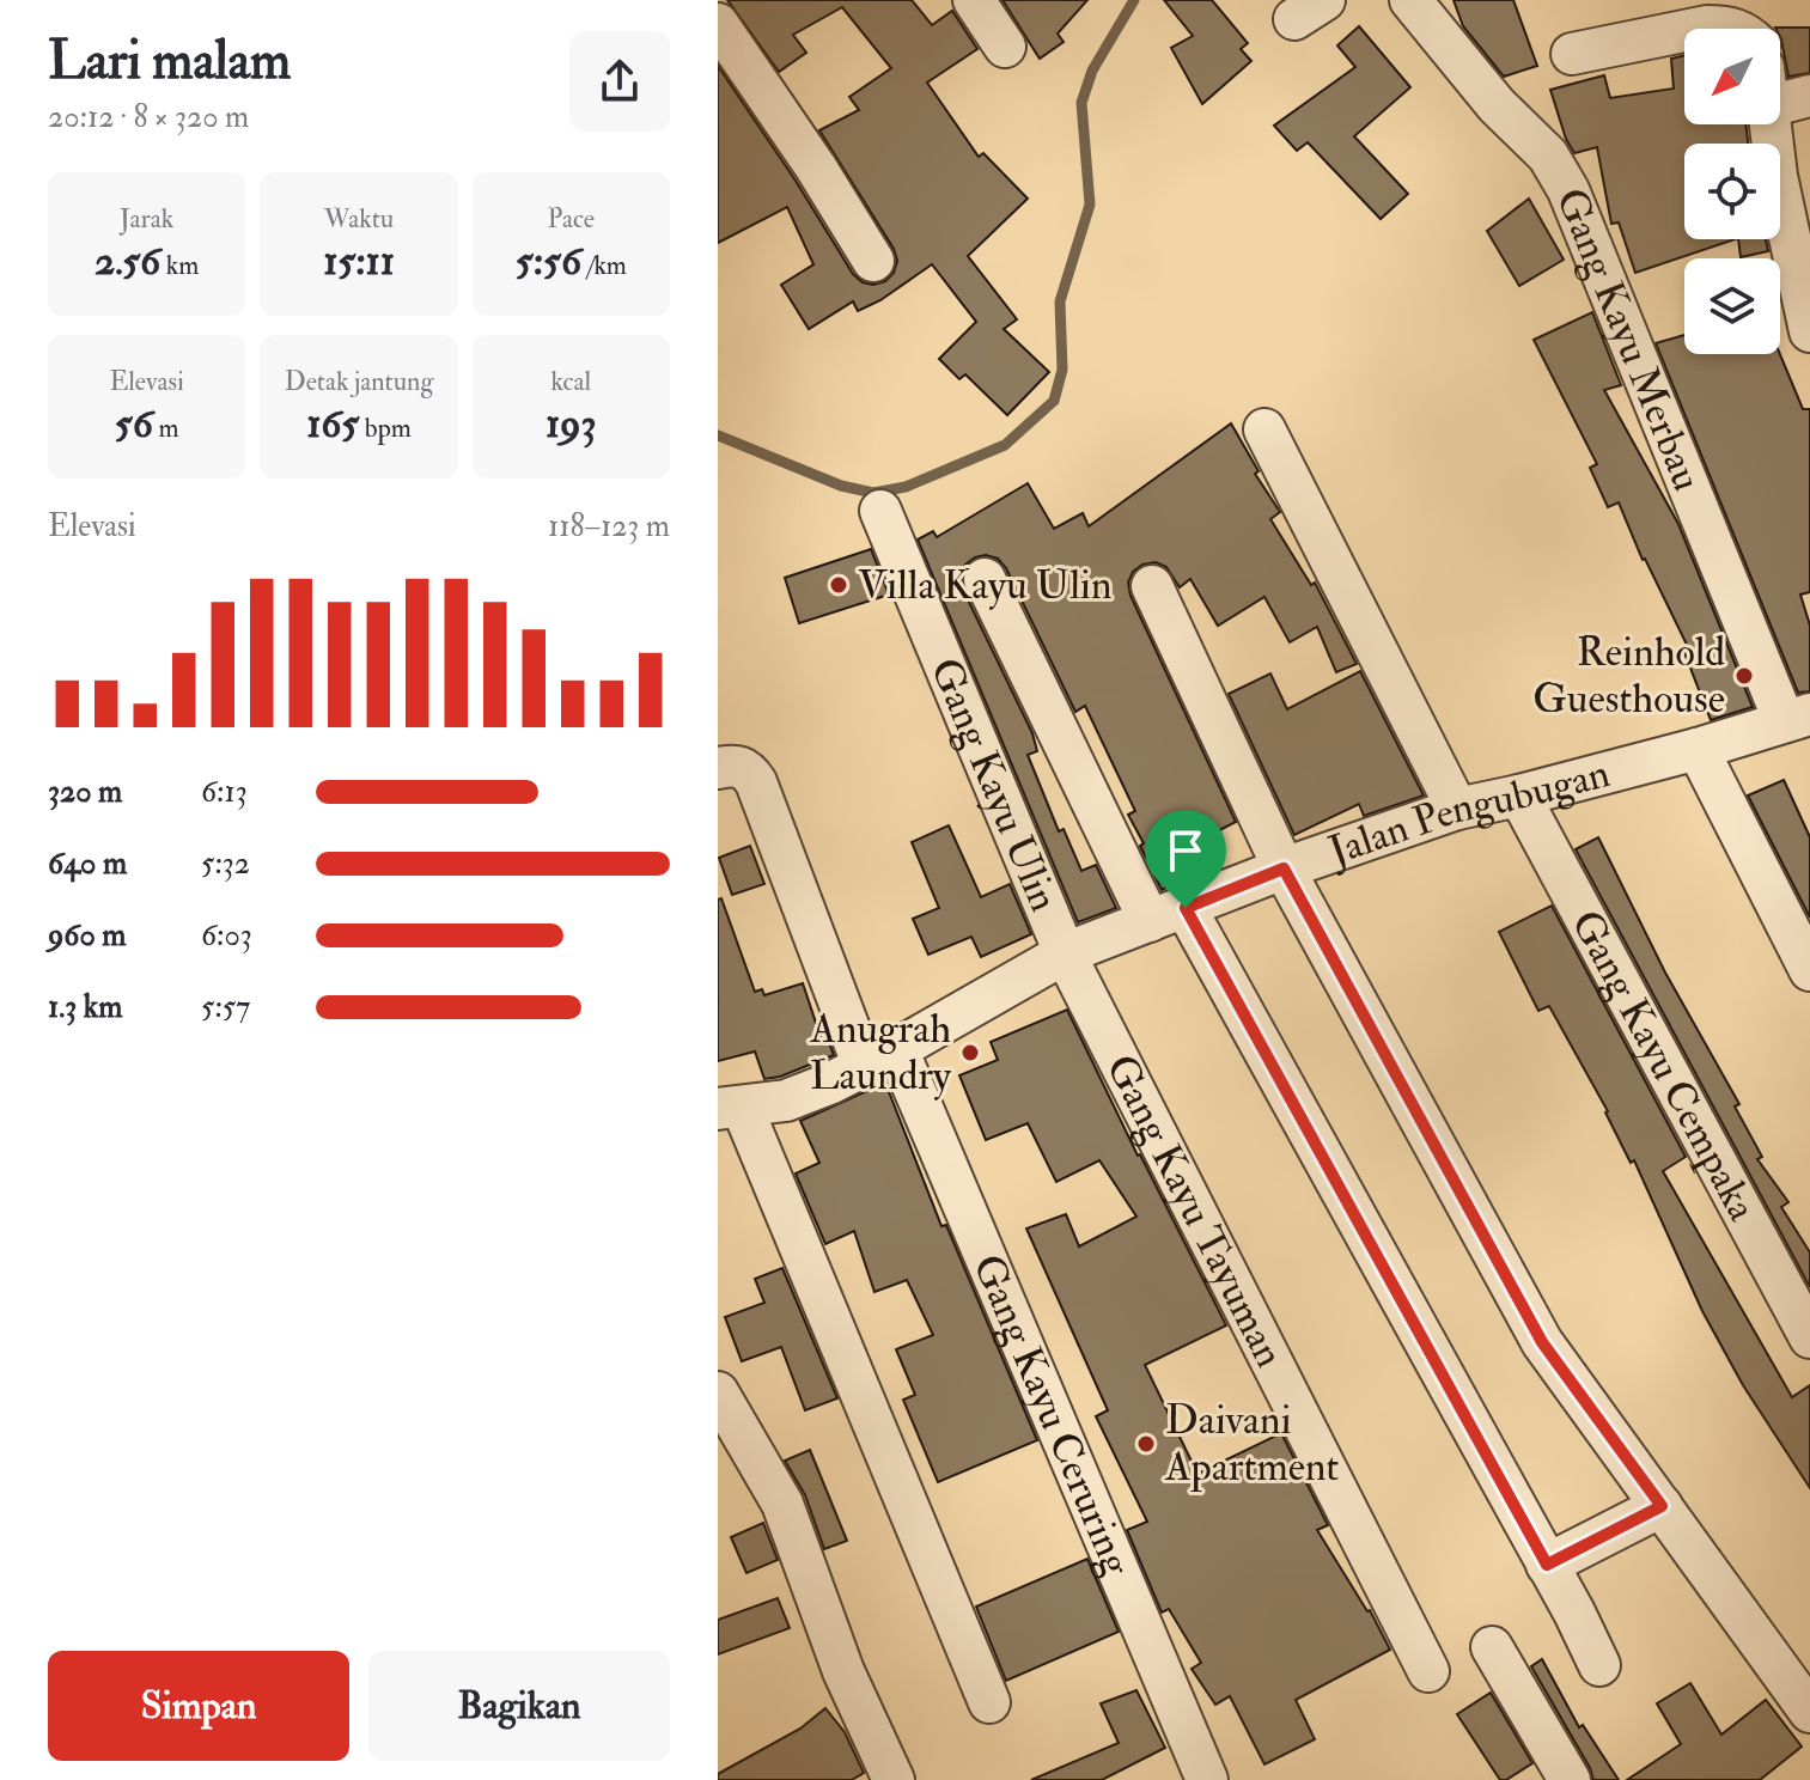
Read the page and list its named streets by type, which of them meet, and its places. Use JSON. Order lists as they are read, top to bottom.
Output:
{
  "streets": {
    "street": [
      "Gang Kayu Merbau",
      "Gang Kayu Ulin",
      "Jalan Pengubugan",
      "Gang Kayu Cempaka",
      "Gang Kayu Tayuman",
      "Gang Kayu Ceruring"
    ]
  },
  "crossings": [
    ["Gang Kayu Merbau", "Jalan Pengubugan"],
    ["Gang Kayu Ulin", "Jalan Pengubugan"],
    ["Gang Kayu Ulin", "Gang Kayu Tayuman"],
    ["Jalan Pengubugan", "Gang Kayu Cempaka"],
    ["Jalan Pengubugan", "Gang Kayu Tayuman"],
    ["Jalan Pengubugan", "Gang Kayu Ceruring"]
  ],
  "places": [
    "Villa Kayu Ulin",
    "Reinhold Guesthouse",
    "Anugrah Laundry",
    "Daivani Apartment"
  ],
  "north": "bottom left",
  "page": {
    "heading": ["Lari malam", "20:12 · 8 × 320 m"],
    "stats": [
      ["Jarak", "2.56 km"],
      ["Waktu", "15:11"],
      ["Pace", "5:56 /km"],
      ["Elevasi", "56 m"],
      ["Detak jantung", "165 bpm"],
      ["kcal", "193"]
    ],
    "chart": ["Elevasi", "118–123 m"],
    "list": [
      {
        "name": "320 m",
        "note": "6:13"
      },
      {
        "name": "640 m",
        "note": "5:32"
      },
      {
        "name": "960 m",
        "note": "6:03"
      },
      {
        "name": "1.3 km",
        "note": "5:57"
      }
    ],
    "buttons": ["Simpan", "Bagikan"]
  }
}
